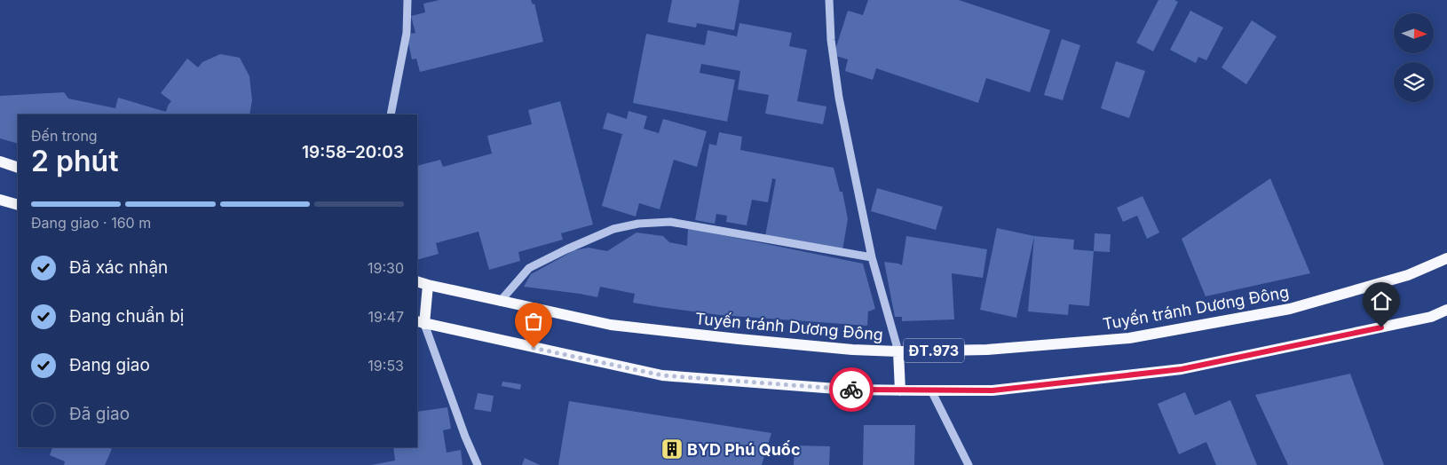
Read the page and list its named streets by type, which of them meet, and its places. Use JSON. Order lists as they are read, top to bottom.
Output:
{
  "streets": {
    "main road": ["Tuyến tránh Dương Đông", "ĐT.973"]
  },
  "places": {
    "building": ["BYD Phú Quốc"]
  },
  "north": "right",
  "page": {
    "heading": ["2 phút", "Đến trong", "19:58–20:03"],
    "bar": "Đang giao · 160 m",
    "list": [
      ["Đã xác nhận", "19:30"],
      ["Đang chuẩn bị", "19:47"],
      ["Đang giao", "19:53"],
      "Đã giao"
    ]
  }
}
